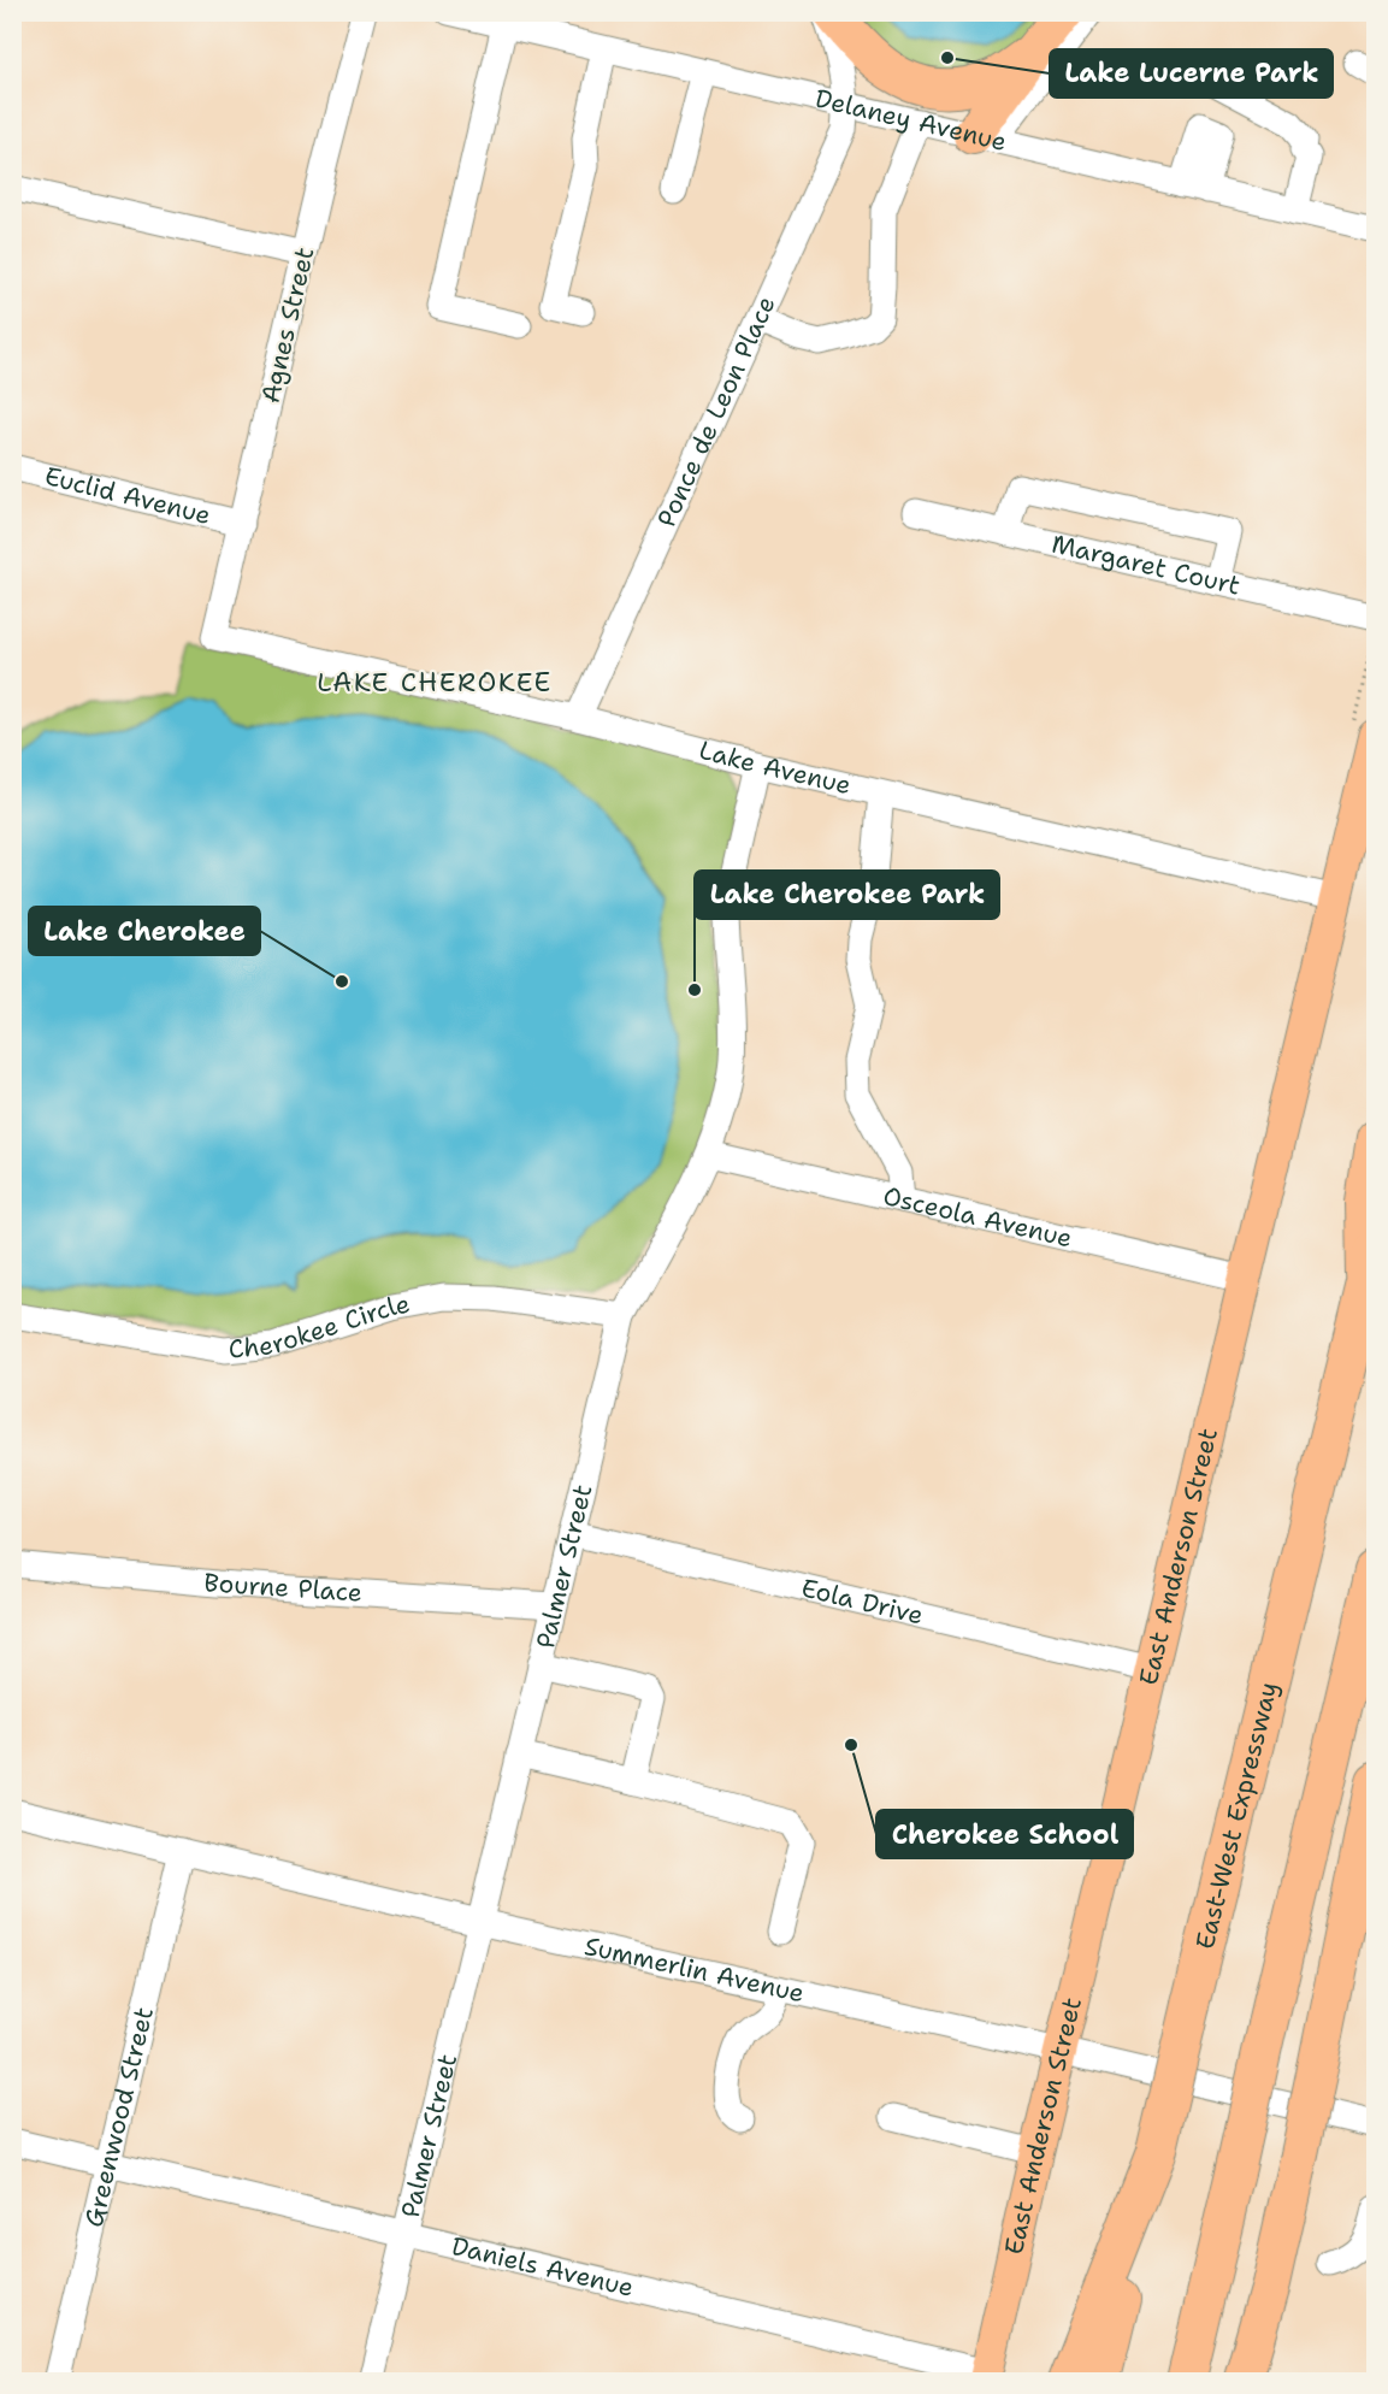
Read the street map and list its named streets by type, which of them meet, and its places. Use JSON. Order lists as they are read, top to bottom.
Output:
{
  "streets": {
    "highway": ["East-West Expressway"],
    "main road": ["East Anderson Street"],
    "street": [
      "Delaney Avenue",
      "Agnes Street",
      "Ponce de Leon Place",
      "Euclid Avenue",
      "Margaret Court",
      "Lake Avenue",
      "Osceola Avenue",
      "Cherokee Circle",
      "Palmer Street",
      "Bourne Place",
      "Eola Drive",
      "Summerlin Avenue",
      "Greenwood Street",
      "Daniels Avenue"
    ]
  },
  "crossings": [
    ["Delaney Avenue", "Ponce de Leon Place"],
    ["Agnes Street", "Euclid Avenue"],
    ["Agnes Street", "Lake Avenue"],
    ["Ponce de Leon Place", "Lake Avenue"],
    ["Lake Avenue", "East Anderson Street"],
    ["Lake Avenue", "Palmer Street"],
    ["Osceola Avenue", "East Anderson Street"],
    ["Osceola Avenue", "Palmer Street"],
    ["Cherokee Circle", "Palmer Street"],
    ["East Anderson Street", "Eola Drive"],
    ["East Anderson Street", "Summerlin Avenue"],
    ["East Anderson Street", "Daniels Avenue"],
    ["Palmer Street", "Bourne Place"],
    ["Palmer Street", "Eola Drive"],
    ["Palmer Street", "Summerlin Avenue"],
    ["Palmer Street", "Daniels Avenue"],
    ["Summerlin Avenue", "Greenwood Street"],
    ["Greenwood Street", "Daniels Avenue"]
  ],
  "districts": ["LAKE CHEROKEE"],
  "places": [
    "Lake Lucerne Park",
    "Lake Cherokee",
    "Lake Cherokee Park",
    "Cherokee School"
  ]
}
